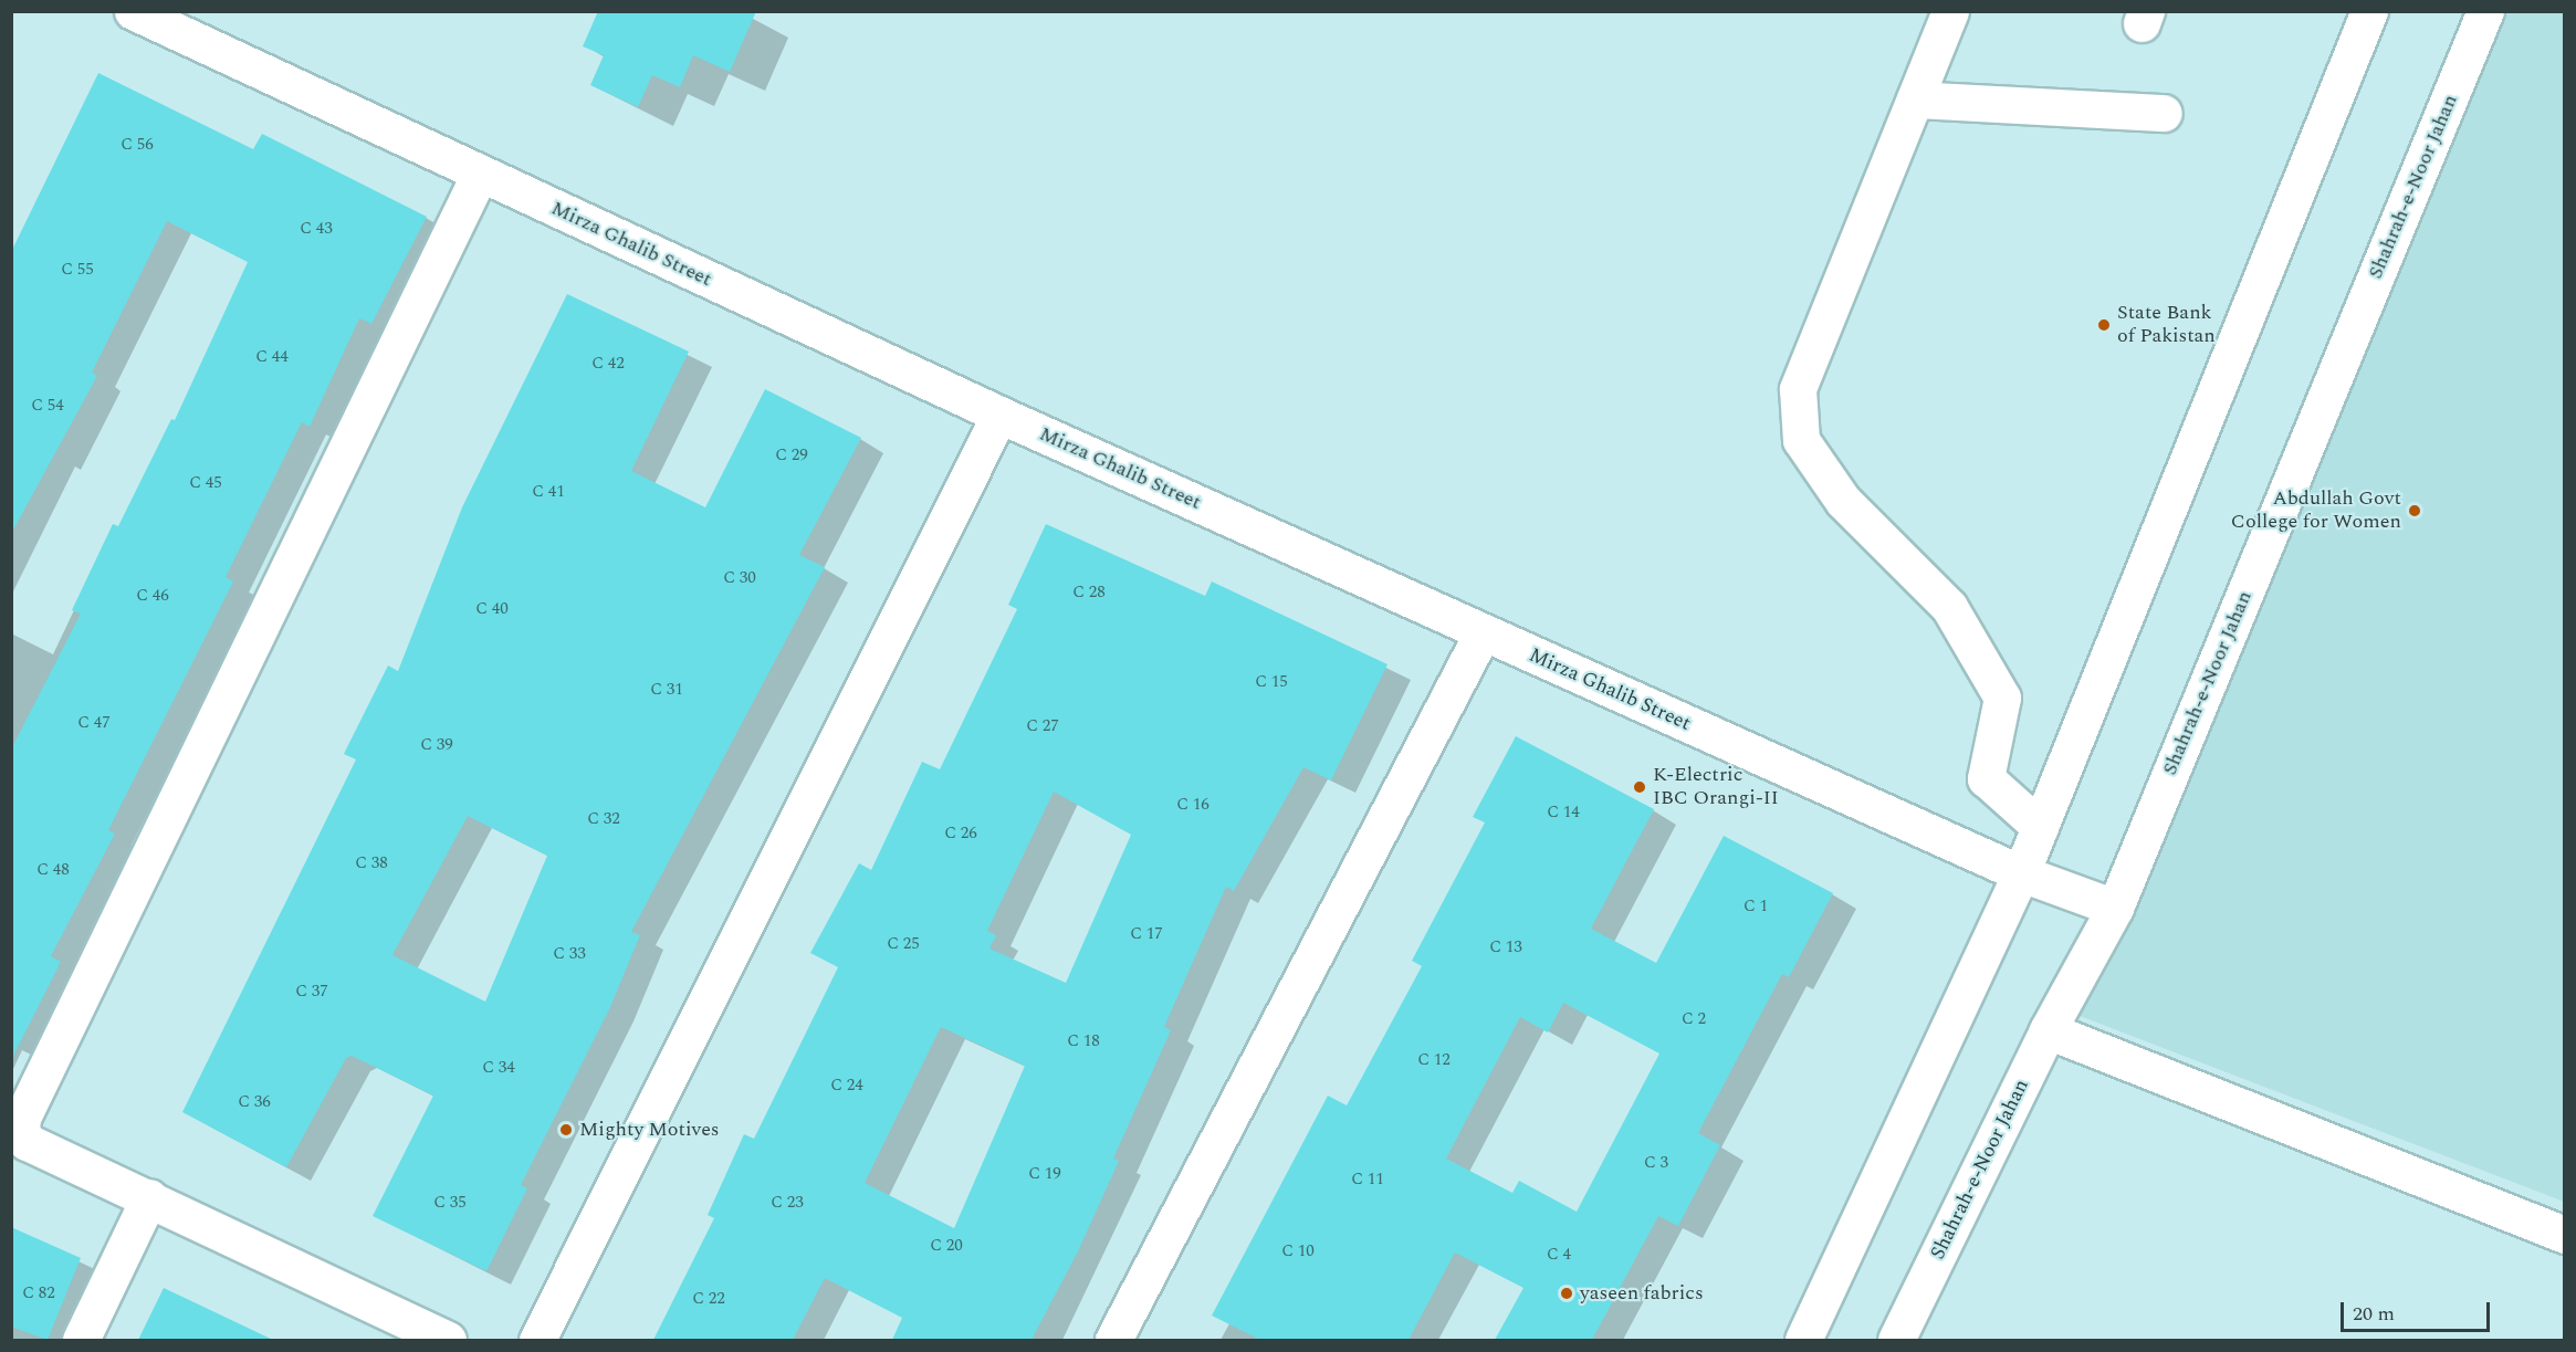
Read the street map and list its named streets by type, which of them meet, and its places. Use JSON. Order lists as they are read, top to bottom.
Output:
{
  "streets": {
    "street": ["Shahrah-e-Noor Jahan", "Mirza Ghalib Street"]
  },
  "crossings": [
    ["Shahrah-e-Noor Jahan", "Mirza Ghalib Street"]
  ],
  "places": [
    "State Bank of Pakistan",
    "Abdullah Govt College for Women",
    "K-Electric IBC Orangi-II",
    "Mighty Motives",
    "yaseen fabrics"
  ],
  "house_numbers": [
    "C 56",
    "C 43",
    "C 55",
    "C 44",
    "C 42",
    "C 54",
    "C 29",
    "C 45",
    "C 41",
    "C 30",
    "C 28",
    "C 46",
    "C 40",
    "C 15",
    "C 31",
    "C 47",
    "C 27",
    "C 39",
    "C 16",
    "C 14",
    "C 32",
    "C 26",
    "C 38",
    "C 48",
    "C 1",
    "C 17",
    "C 25",
    "C 13",
    "C 33",
    "C 37",
    "C 2",
    "C 18",
    "C 12",
    "C 34",
    "C 24",
    "C 36",
    "C 3",
    "C 19",
    "C 11",
    "C 35",
    "C 23",
    "C 20",
    "C 10",
    "C 4",
    "C 82",
    "C 22"
  ],
  "scale_bar": "20 m"
}
